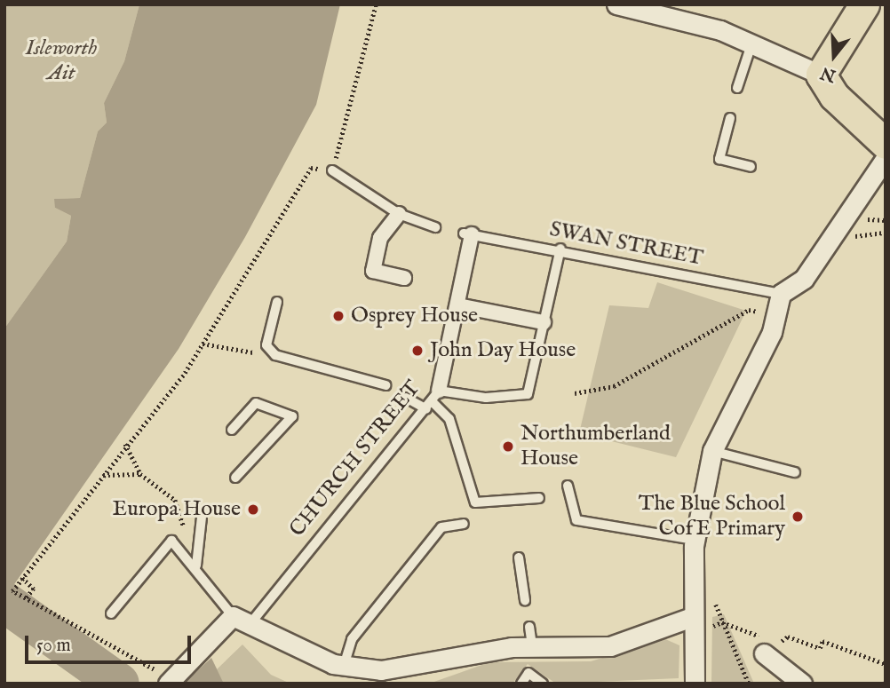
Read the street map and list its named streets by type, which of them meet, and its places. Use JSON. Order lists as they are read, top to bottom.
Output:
{
  "streets": {
    "lane": ["SWAN STREET", "CHURCH STREET"]
  },
  "crossings": [
    ["SWAN STREET", "CHURCH STREET"]
  ],
  "parks": ["Isleworth Ait"],
  "places": [
    "Osprey House",
    "John Day House",
    "Northumberland House",
    "Europa House",
    "The Blue School CofE Primary"
  ],
  "scale_bar": "50 m",
  "north": "bottom"
}
